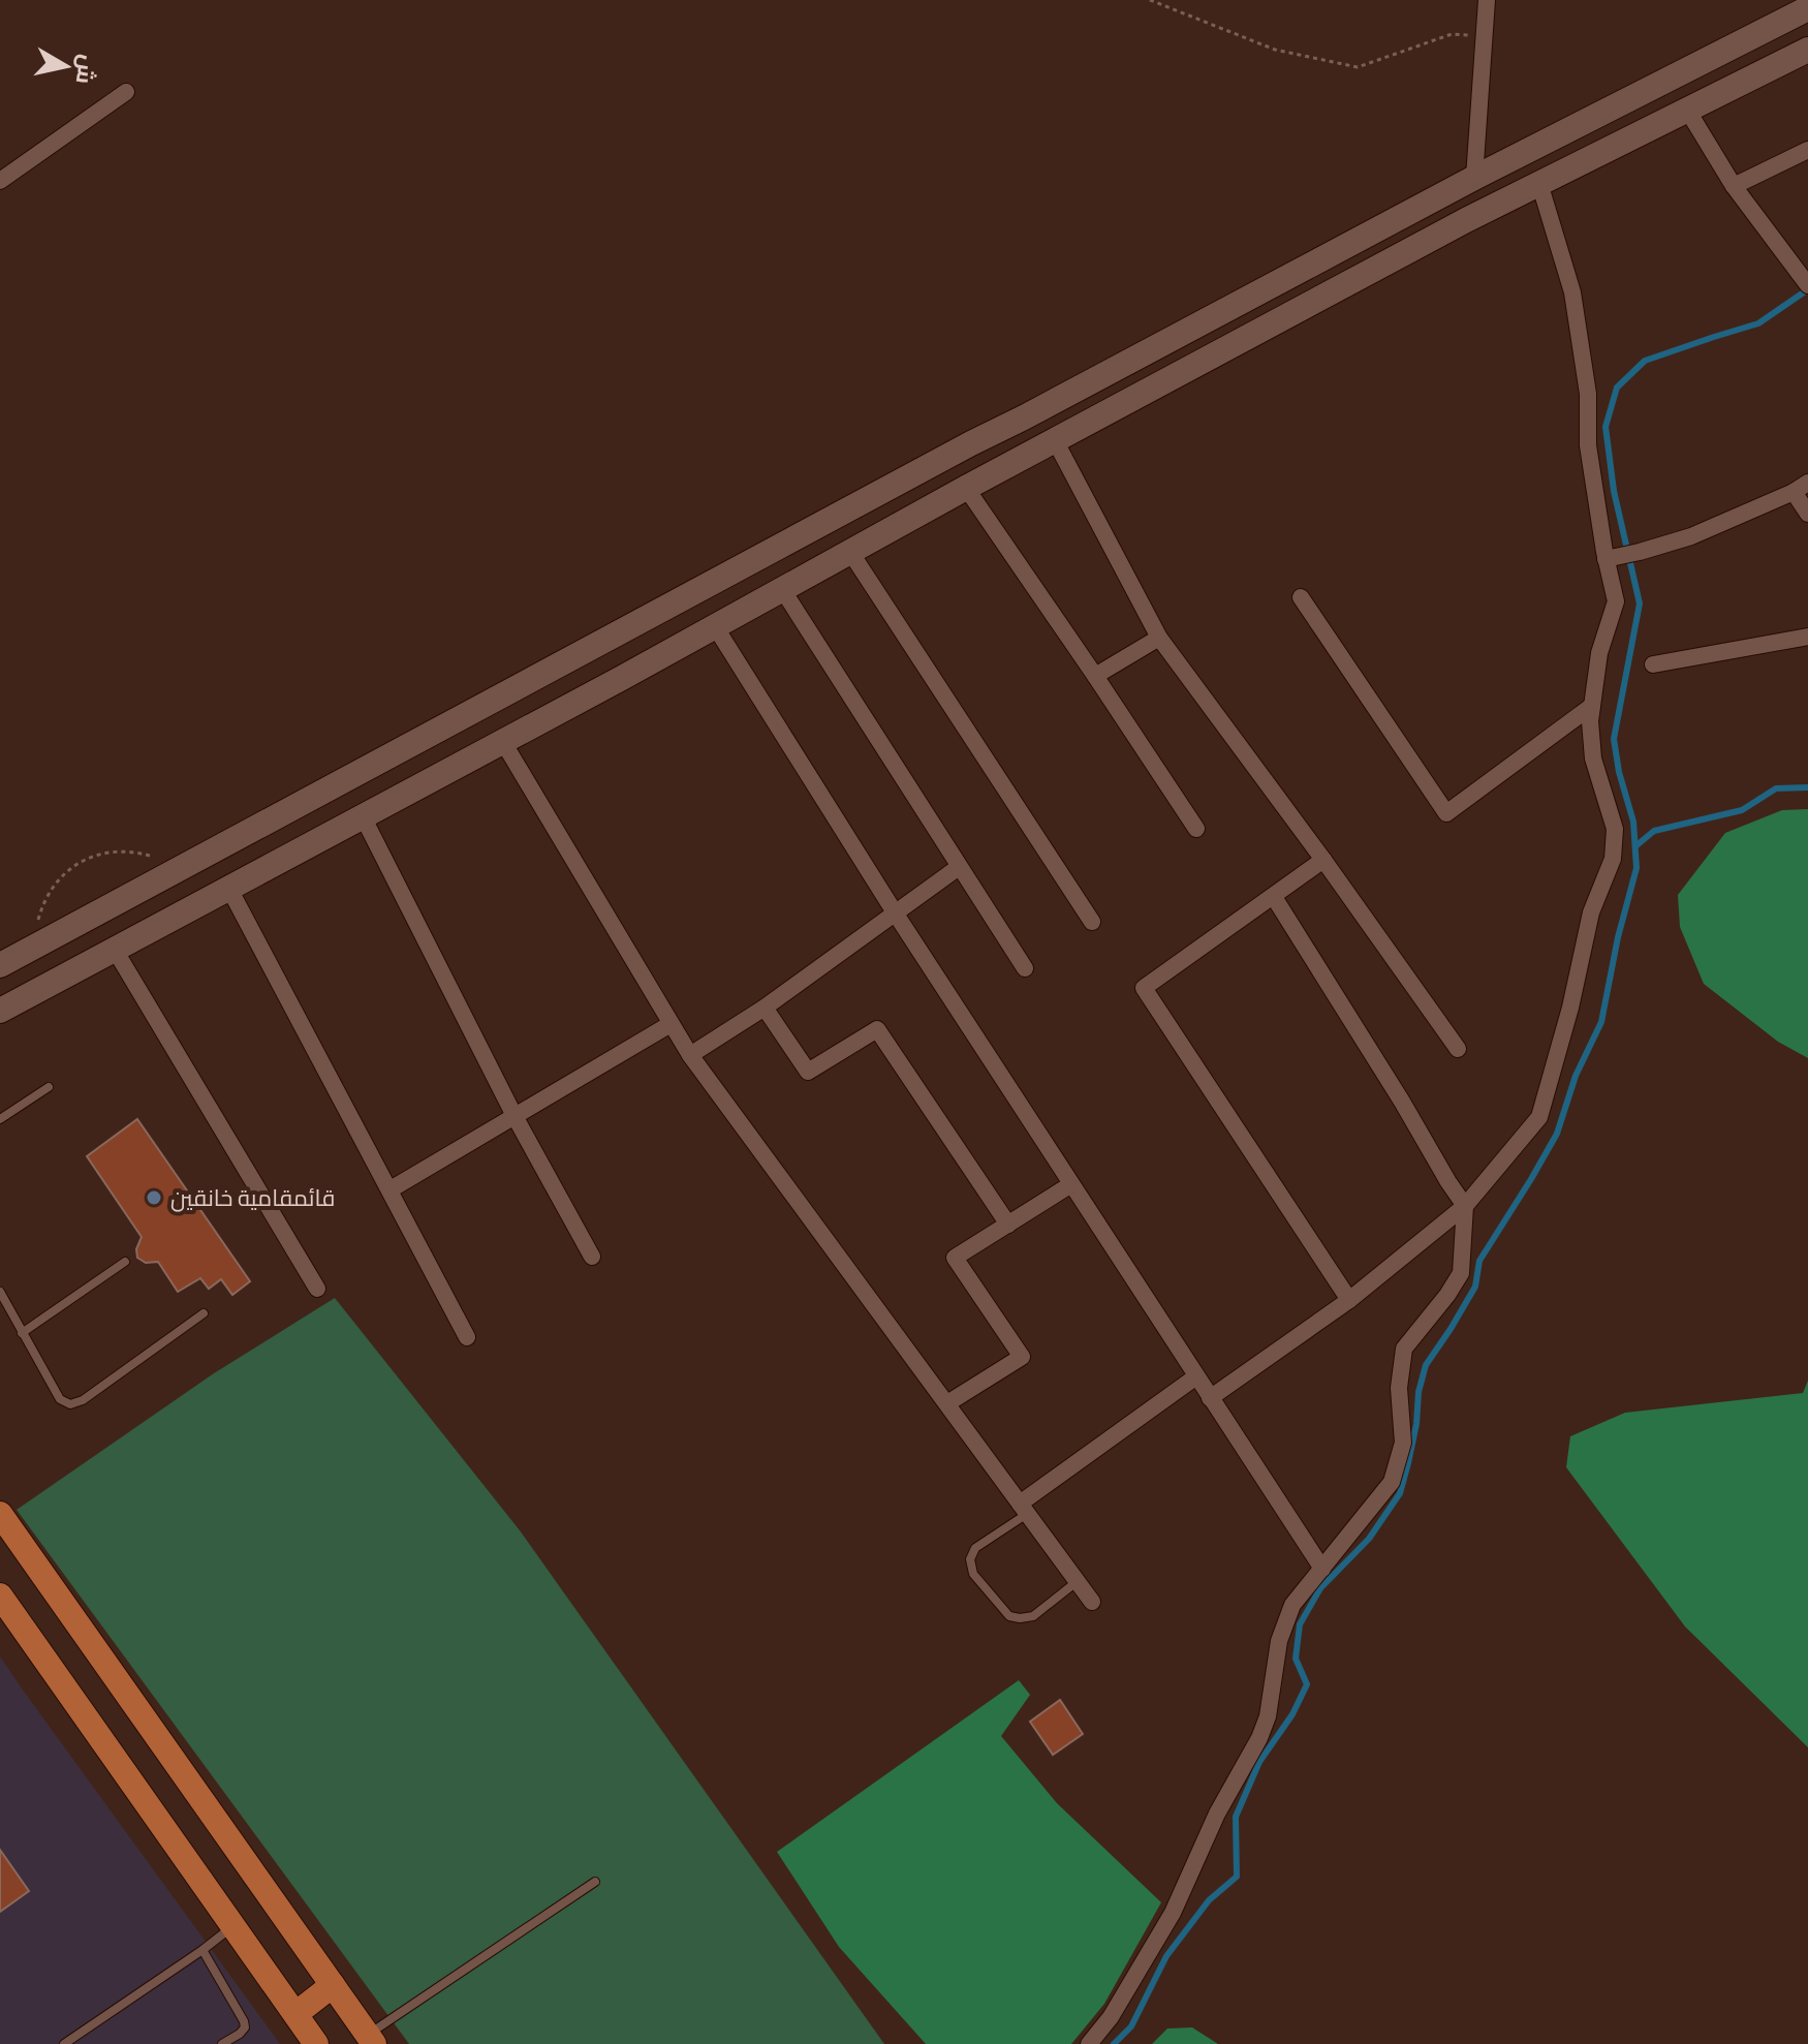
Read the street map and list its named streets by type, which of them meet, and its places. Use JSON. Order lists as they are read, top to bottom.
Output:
{
  "places": ["قائمقامية خانقين"],
  "north": "right"
}
